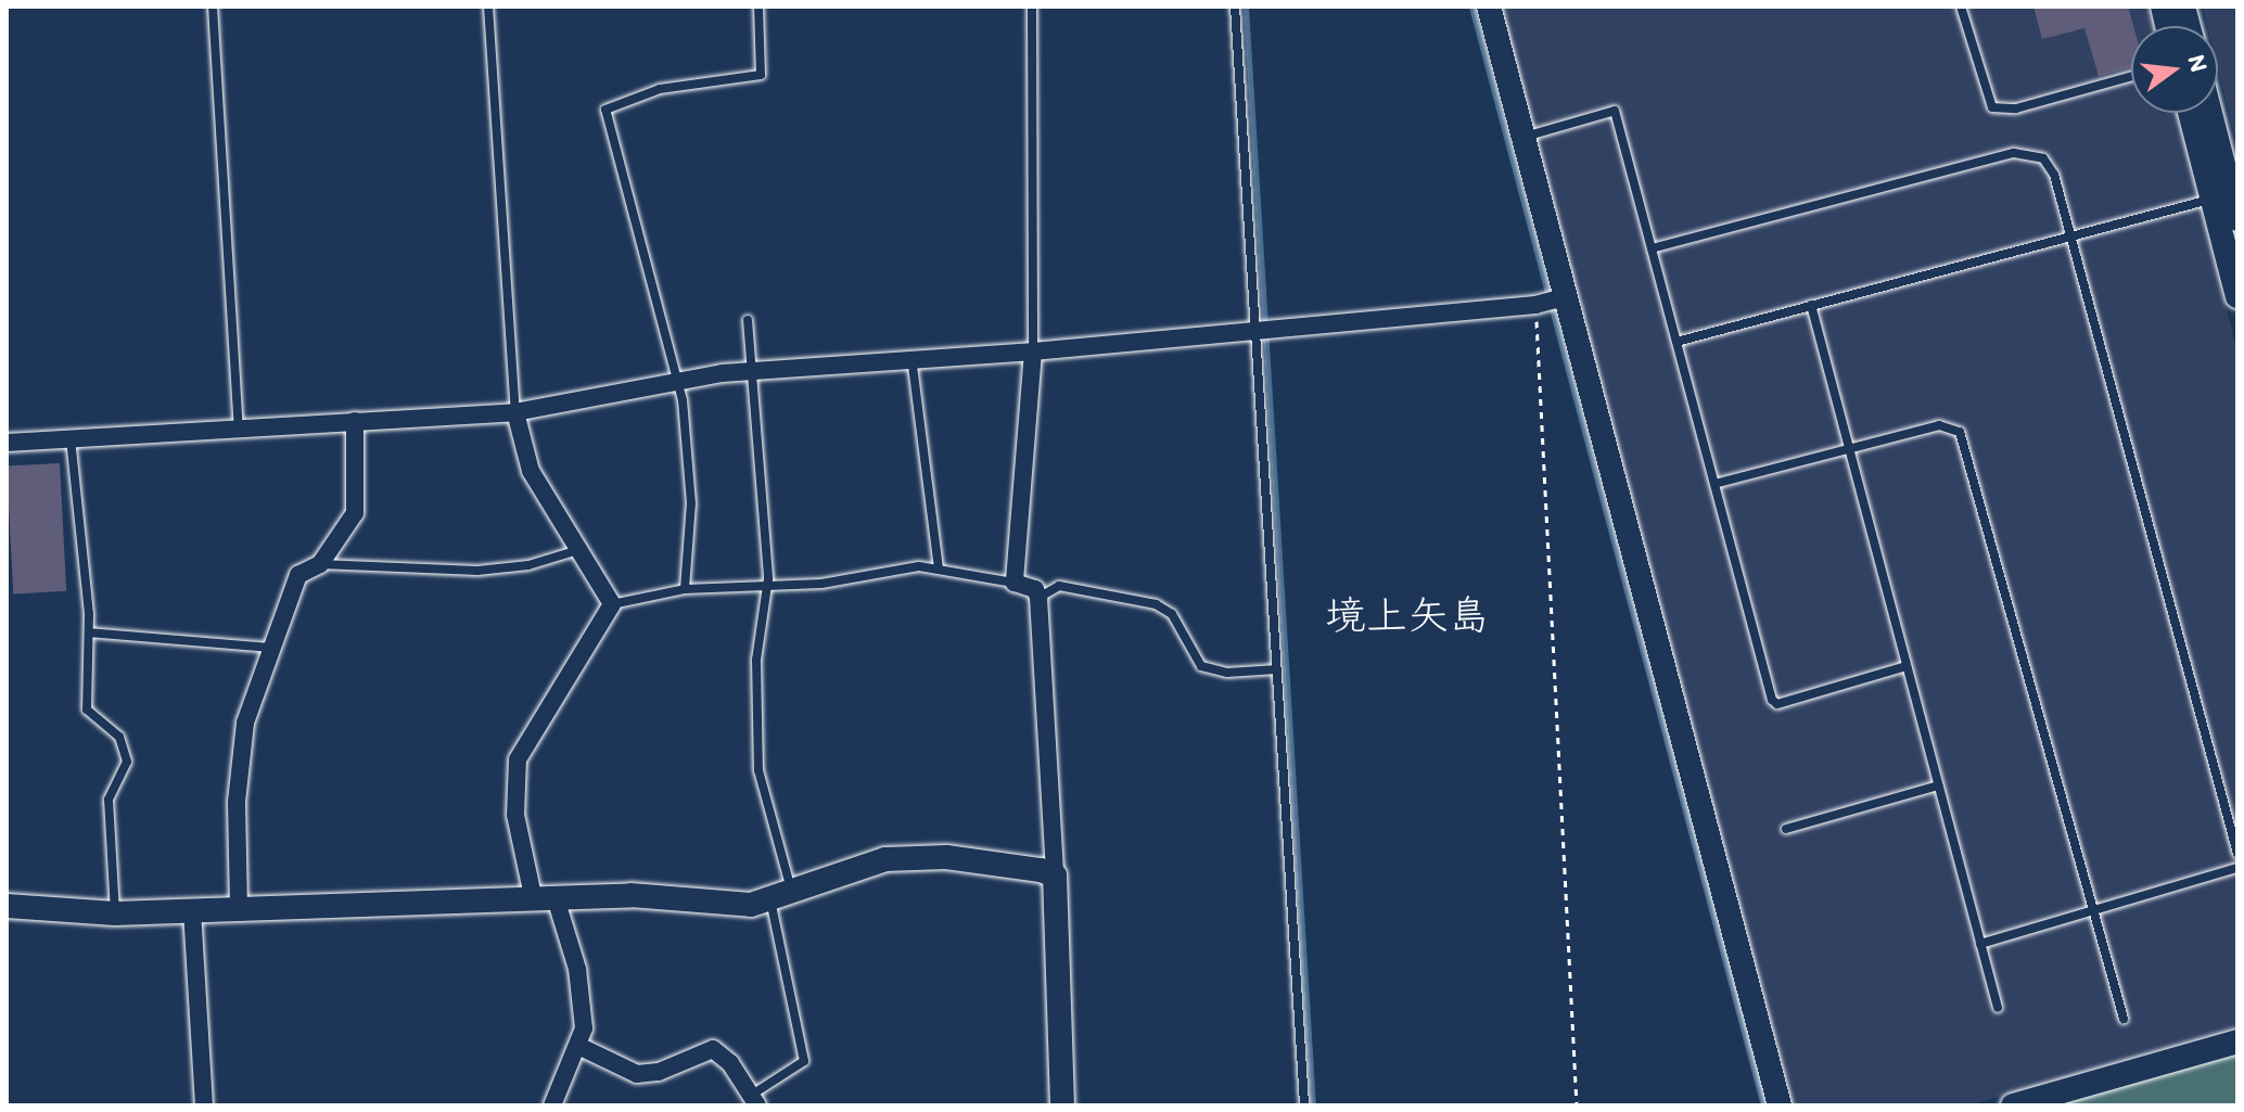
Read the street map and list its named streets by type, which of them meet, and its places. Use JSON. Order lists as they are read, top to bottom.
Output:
{
  "districts": ["境上矢島"],
  "north": "right"
}
